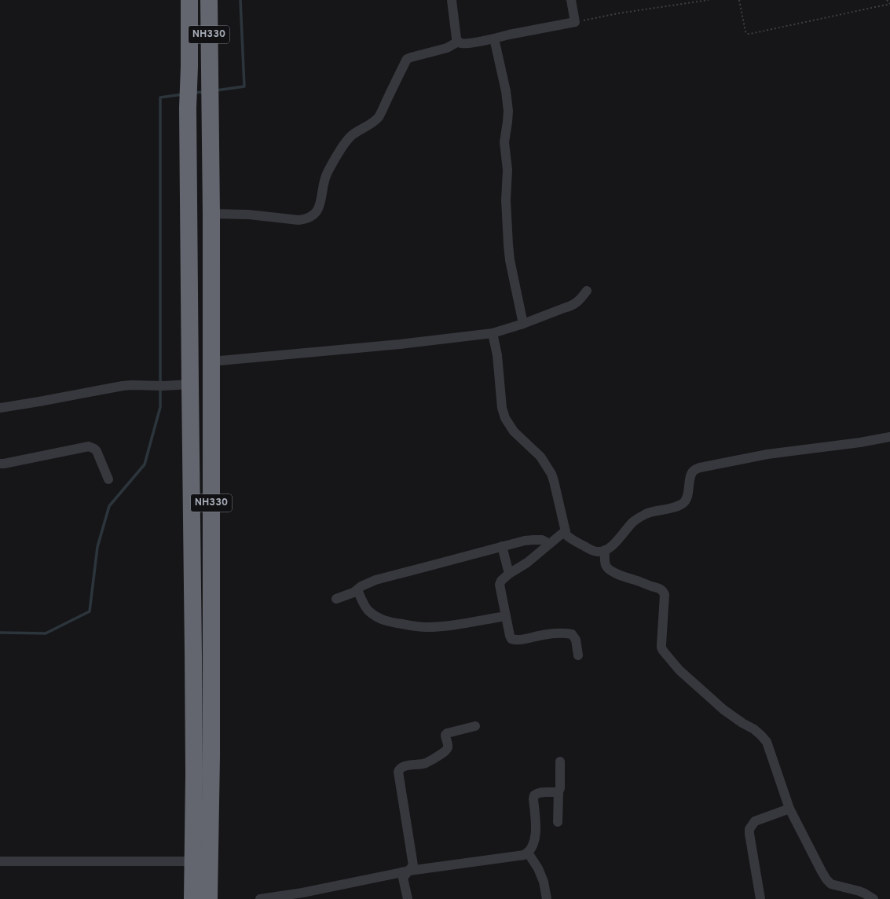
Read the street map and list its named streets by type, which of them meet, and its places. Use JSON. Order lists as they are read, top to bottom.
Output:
{
  "streets": {
    "highway": ["NH330"]
  }
}
